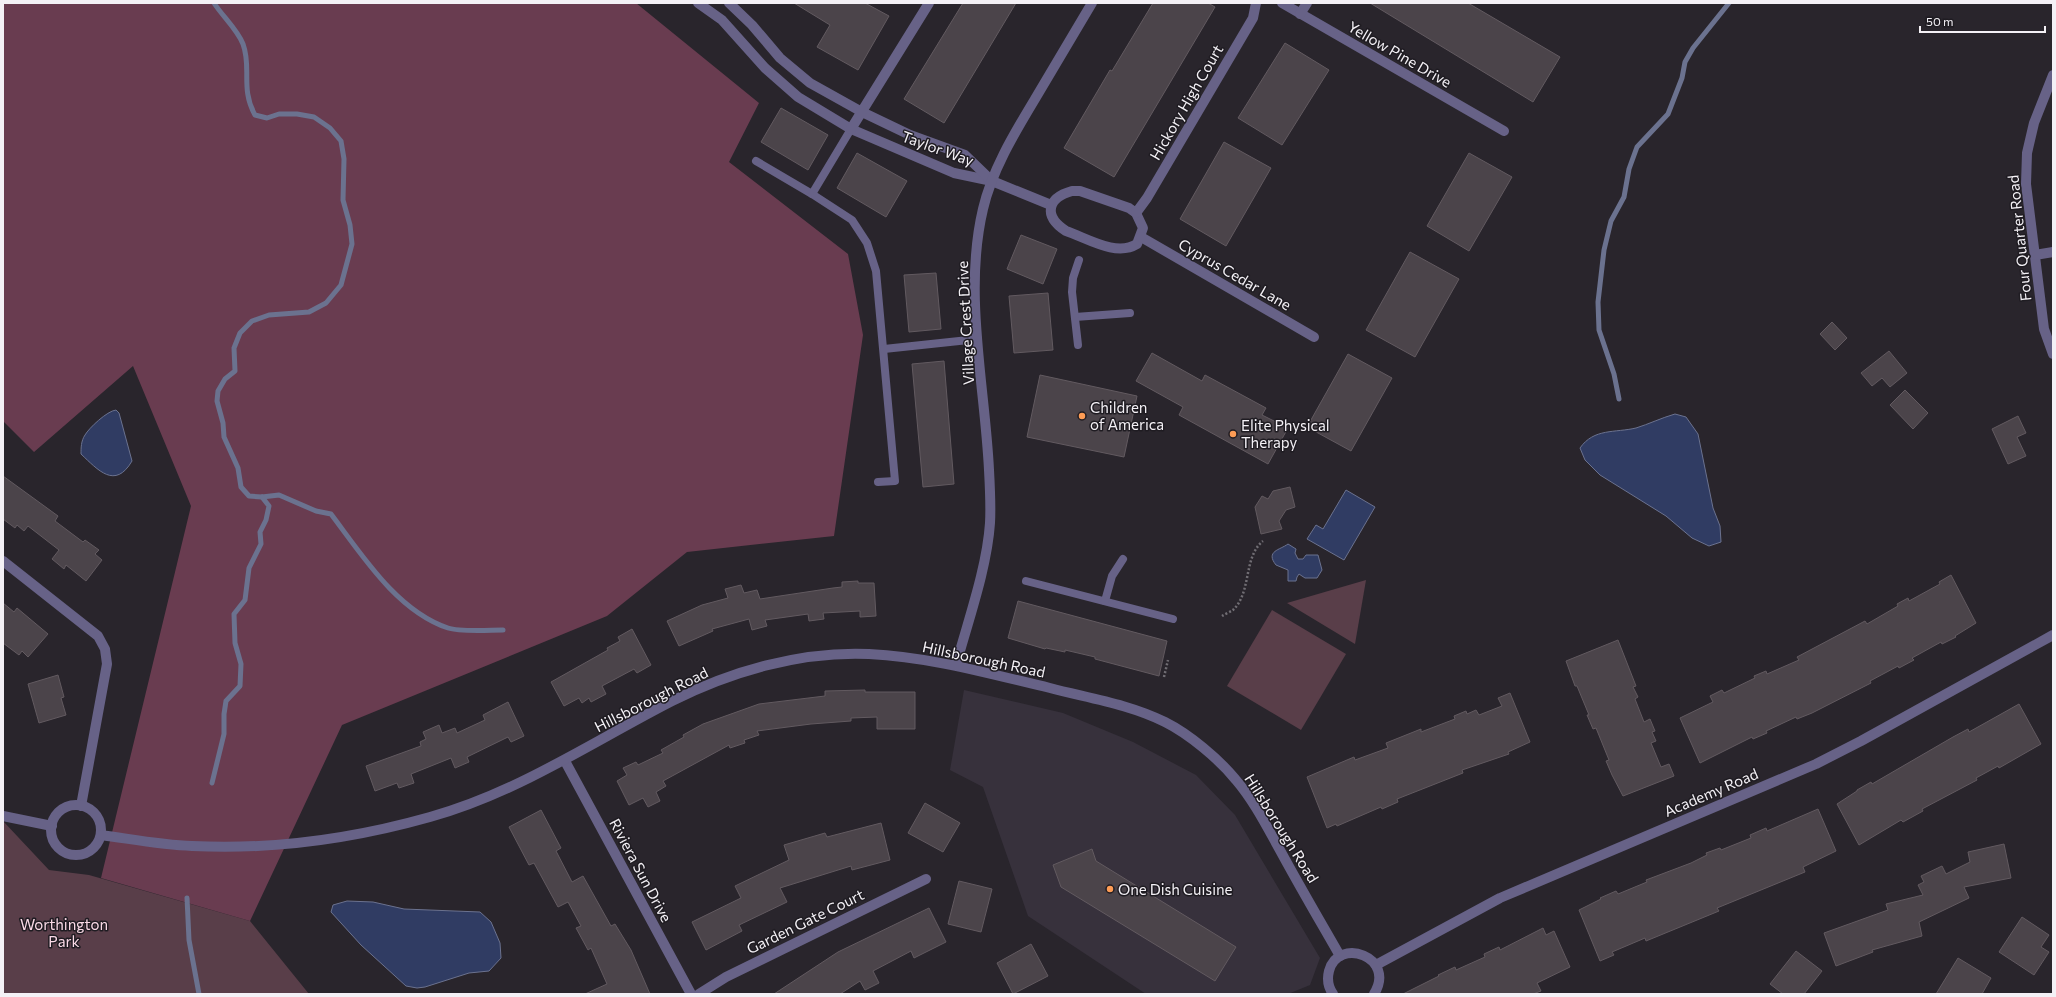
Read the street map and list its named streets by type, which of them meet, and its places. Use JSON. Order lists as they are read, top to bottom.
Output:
{
  "streets": {
    "street": [
      "Yellow Pine Drive",
      "Hickory High Court",
      "Taylor Way",
      "Four Quarter Road",
      "Cyprus Cedar Lane",
      "Village Crest Drive",
      "Hillsborough Road",
      "Academy Road",
      "Riviera Sun Drive",
      "Garden Gate Court"
    ]
  },
  "crossings": [
    ["Taylor Way", "Village Crest Drive"],
    ["Village Crest Drive", "Hillsborough Road"],
    ["Hillsborough Road", "Riviera Sun Drive"]
  ],
  "parks": ["Worthington Park"],
  "places": ["Children of America", "Elite Physical Therapy", "One Dish Cuisine"],
  "scale_bar": "50 m"
}
